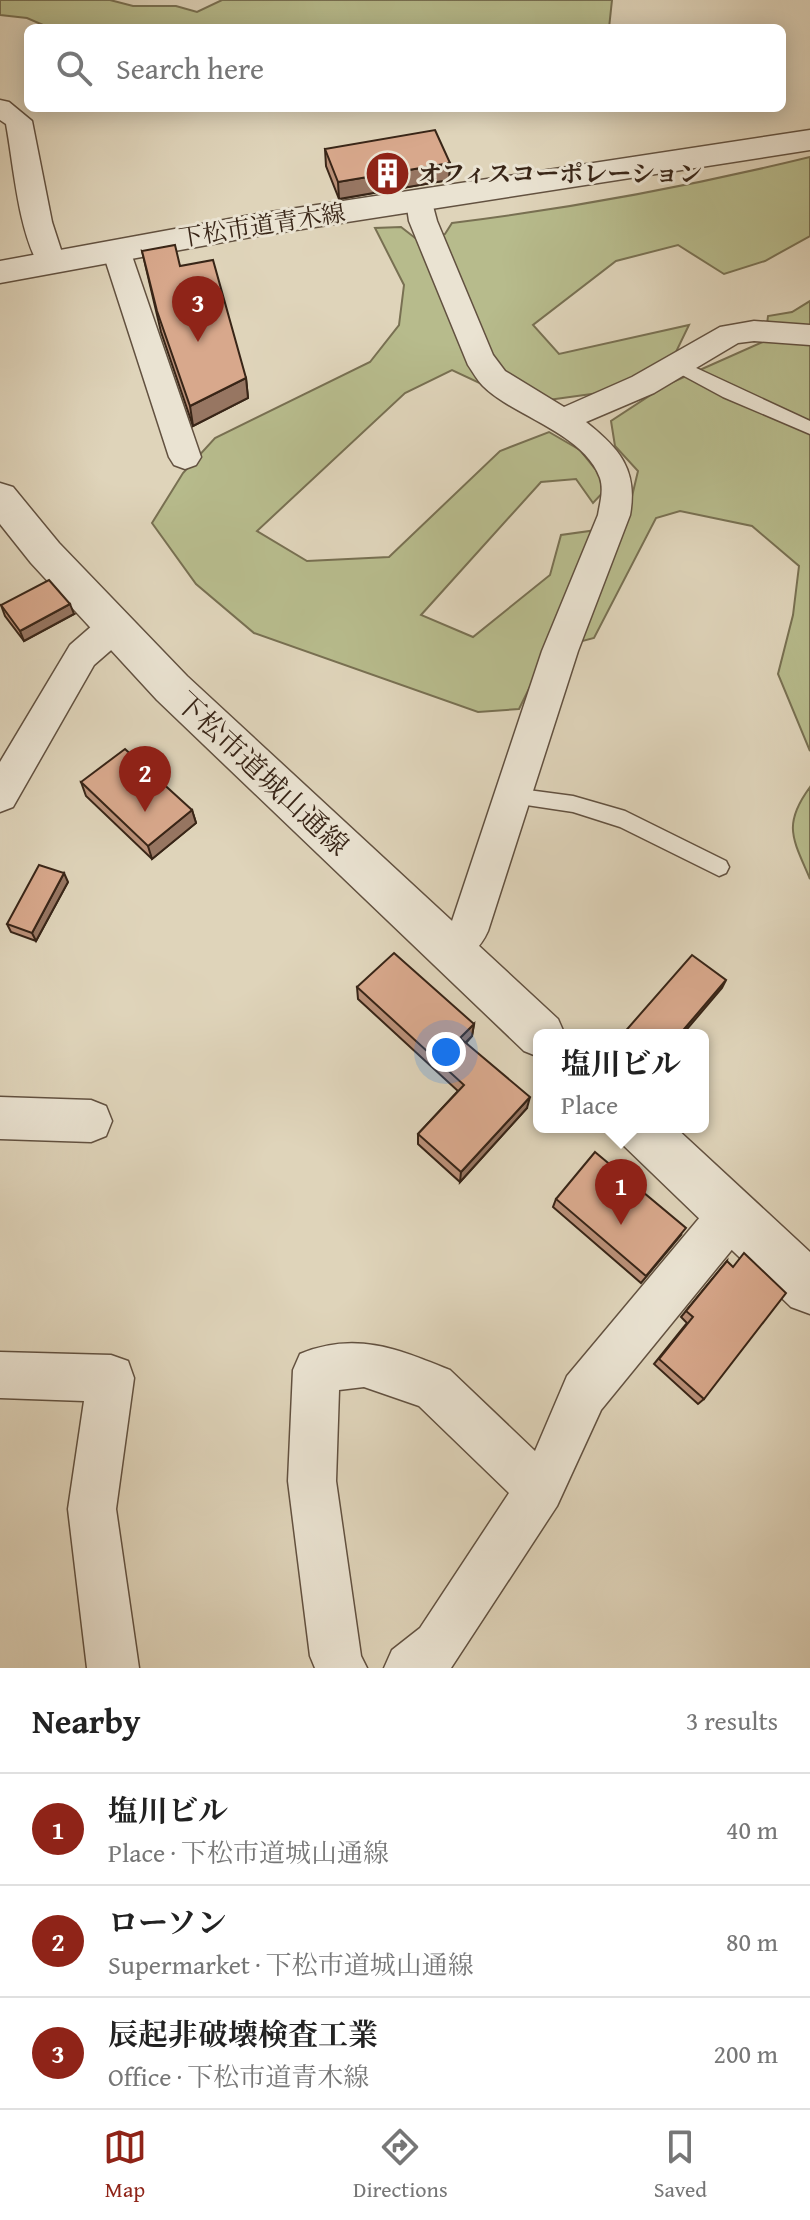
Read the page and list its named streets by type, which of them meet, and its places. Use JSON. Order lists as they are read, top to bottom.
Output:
{
  "streets": {
    "street": ["下松市道青木線", "下松市道城山通線"]
  },
  "places": {
    "building": ["オフィスコーポレーション"]
  },
  "page": {
    "search": "Search here",
    "pins": ["3", "2", "1"],
    "popup": ["塩川ビル", "Place"],
    "heading": ["Nearby", "3 results"],
    "list": [
      {
        "mark": "1",
        "name": "塩川ビル",
        "note": "Place · 下松市道城山通線",
        "value": "40 m"
      },
      {
        "mark": "2",
        "name": "ローソン",
        "note": "Supermarket · 下松市道城山通線",
        "value": "80 m"
      },
      {
        "mark": "3",
        "name": "辰起非破壊検査工業",
        "note": "Office · 下松市道青木線",
        "value": "200 m"
      }
    ],
    "nav": ["Map", "Directions", "Saved"]
  }
}
